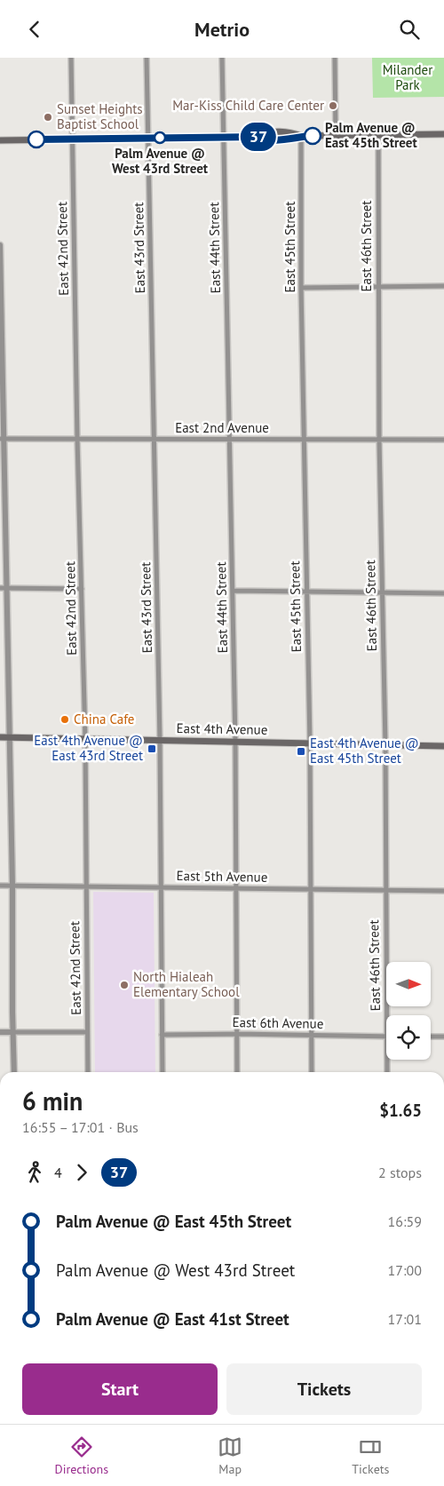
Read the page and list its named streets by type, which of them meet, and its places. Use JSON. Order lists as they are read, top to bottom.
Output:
{
  "streets": {
    "main road": ["East 4th Avenue"],
    "street": [
      "East 46th Street",
      "East 45th Street",
      "East 43rd Street",
      "East 44th Street",
      "East 42nd Street",
      "East 2nd Avenue",
      "East 5th Avenue",
      "East 6th Avenue"
    ]
  },
  "crossings": [
    ["East 46th Street", "East 2nd Avenue"],
    ["East 46th Street", "East 4th Avenue"],
    ["East 46th Street", "East 5th Avenue"],
    ["East 45th Street", "East 2nd Avenue"],
    ["East 45th Street", "East 4th Avenue"],
    ["East 45th Street", "East 5th Avenue"],
    ["East 45th Street", "East 6th Avenue"],
    ["East 43rd Street", "East 2nd Avenue"],
    ["East 43rd Street", "East 4th Avenue"],
    ["East 43rd Street", "East 5th Avenue"],
    ["East 43rd Street", "East 6th Avenue"],
    ["East 44th Street", "East 2nd Avenue"],
    ["East 44th Street", "East 4th Avenue"],
    ["East 44th Street", "East 5th Avenue"],
    ["East 44th Street", "East 6th Avenue"],
    ["East 42nd Street", "East 2nd Avenue"],
    ["East 42nd Street", "East 4th Avenue"],
    ["East 42nd Street", "East 5th Avenue"]
  ],
  "parks": ["Milander Park"],
  "places": {
    "other": [
      "Mar-Kiss Child Care Center",
      "Sunset Heights Baptist School",
      "Palm Avenue @ East 45th Street",
      "Palm Avenue @ West 43rd Street",
      "China Cafe",
      "North Hialeah Elementary School"
    ],
    "transit": ["East 4th Avenue @ East 43rd Street", "East 4th Avenue @ East 45th Street"]
  },
  "lines": ["bus line 37"],
  "north": "right",
  "page": {
    "header": "Metrio",
    "on_map": "37",
    "heading": ["6 min", "16:55 – 17:01 · Bus", "$1.65"],
    "legs": ["4", "37", "2 stops"],
    "list": [
      {
        "name": "Palm Avenue @ East 45th Street",
        "value": "16:59"
      },
      {
        "name": "Palm Avenue @ West 43rd Street",
        "value": "17:00"
      },
      {
        "name": "Palm Avenue @ East 41st Street",
        "value": "17:01"
      }
    ],
    "buttons": ["Start", "Tickets"],
    "tabs": ["Directions", "Map", "Tickets"]
  }
}
